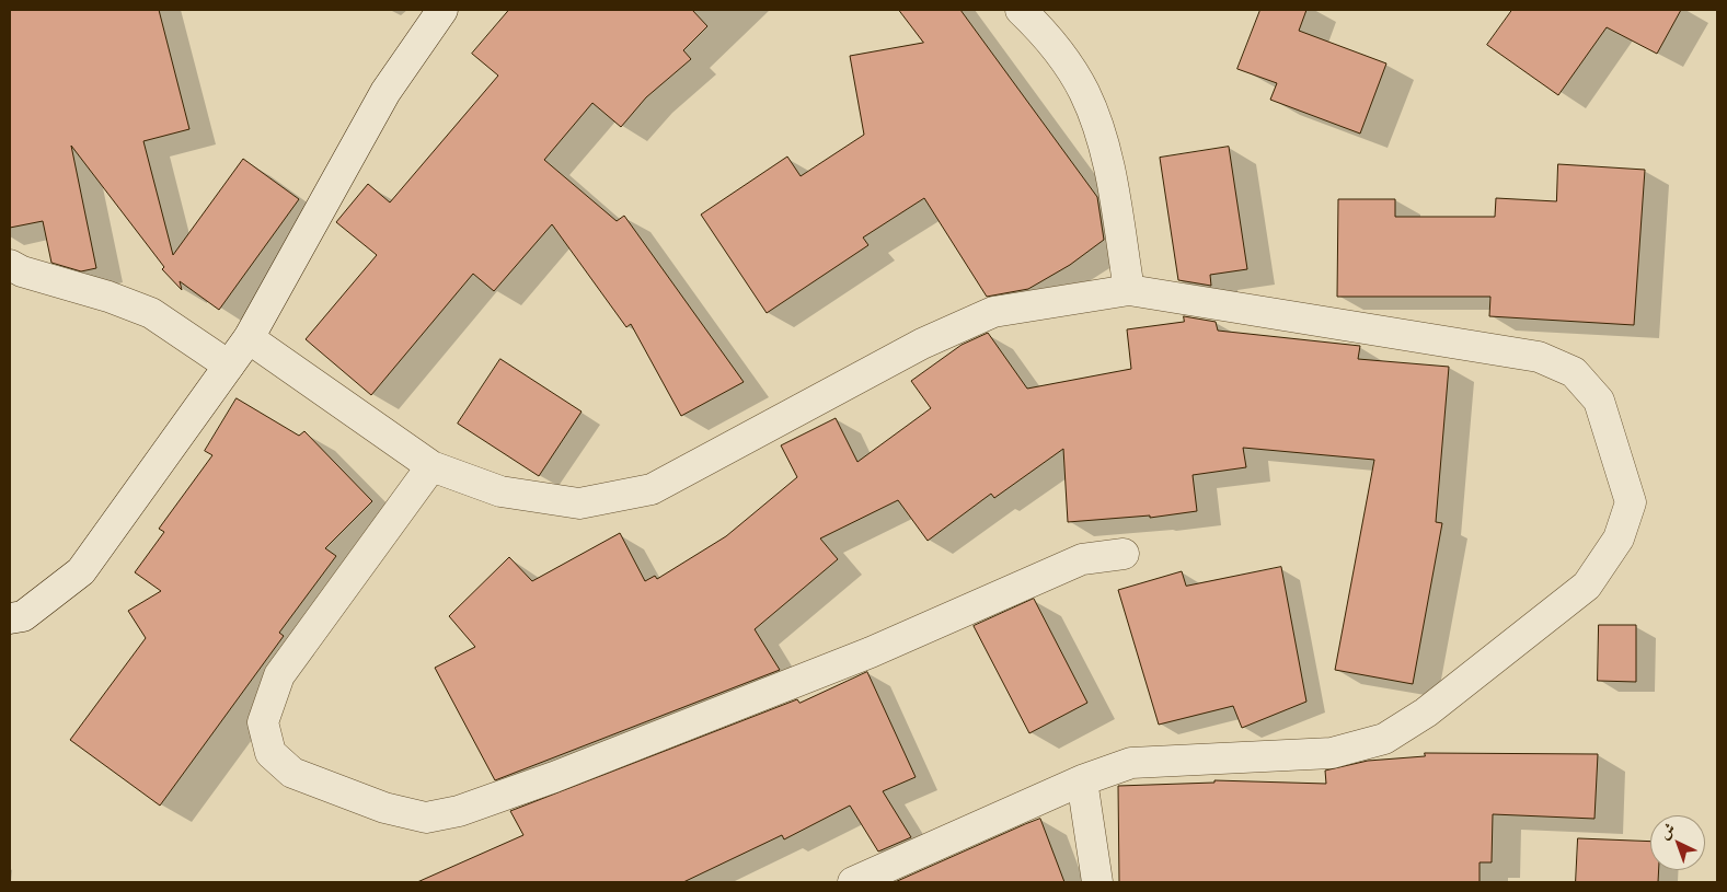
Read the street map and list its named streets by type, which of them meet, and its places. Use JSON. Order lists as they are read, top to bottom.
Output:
{
  "north": "top left"
}
